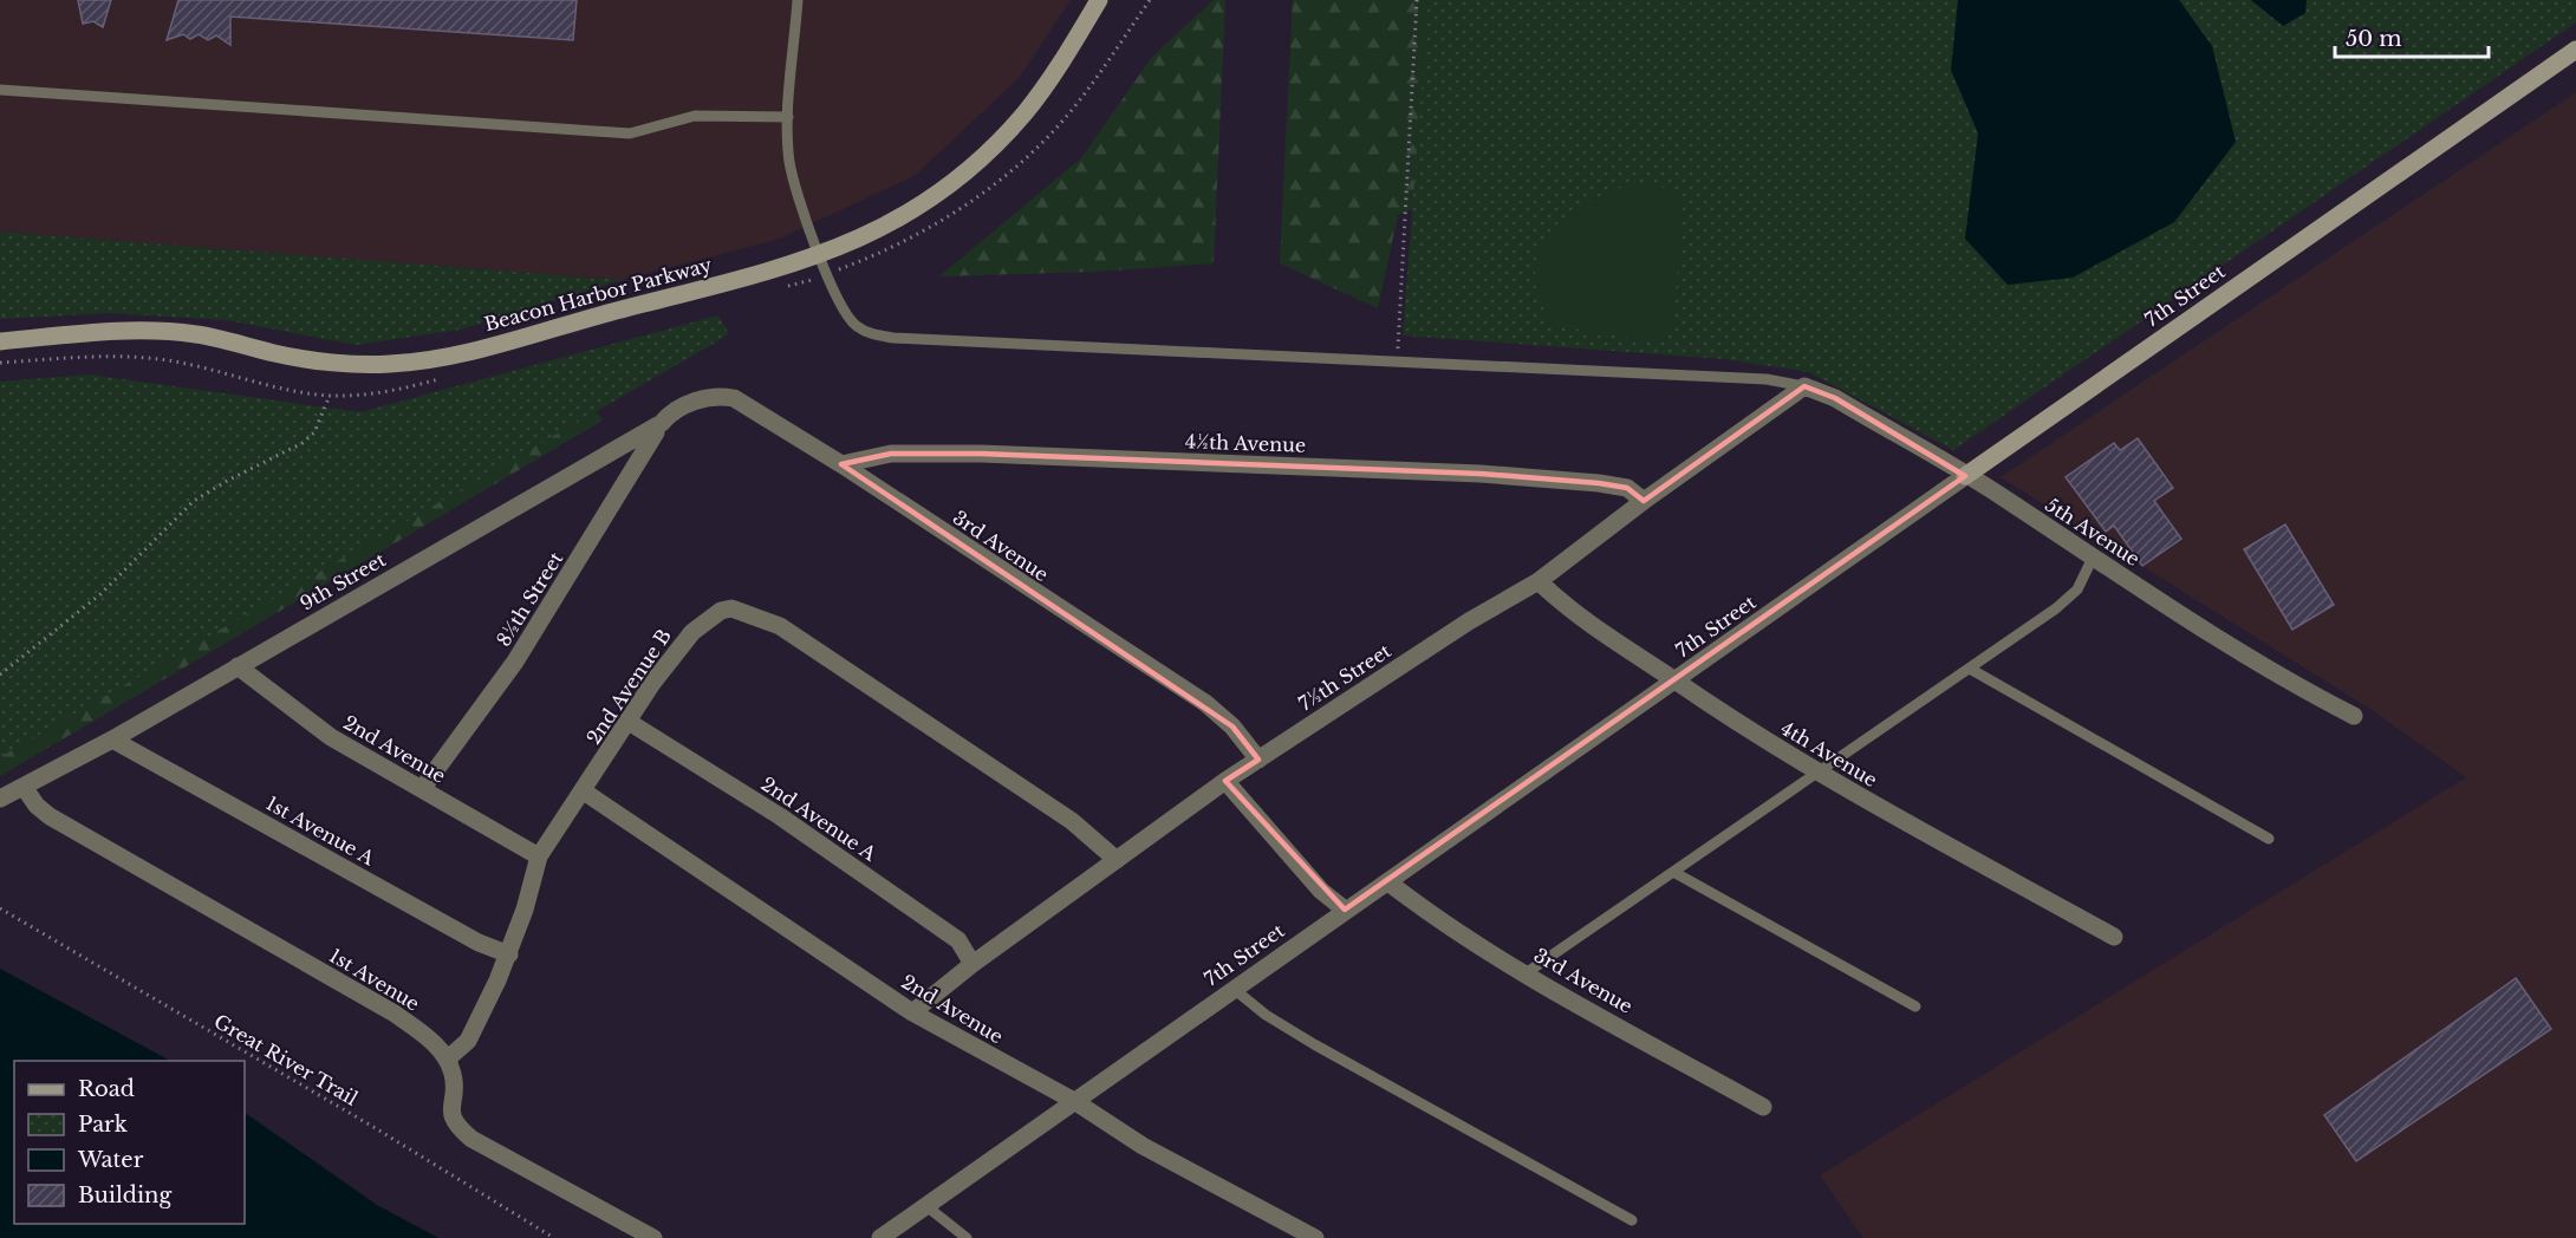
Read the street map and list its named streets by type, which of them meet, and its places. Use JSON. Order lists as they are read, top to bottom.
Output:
{
  "streets": {
    "street": [
      "Beacon Harbor Parkway",
      "7th Street",
      "4½th Avenue",
      "5th Avenue",
      "3rd Avenue",
      "9th Street",
      "8½th Street",
      "7½th Street",
      "2nd Avenue B",
      "2nd Avenue",
      "4th Avenue",
      "2nd Avenue A",
      "1st Avenue A",
      "1st Avenue"
    ],
    "path": ["Great River Trail"]
  },
  "crossings": [
    ["7th Street", "5th Avenue"],
    ["7th Street", "3rd Avenue"],
    ["7th Street", "2nd Avenue"],
    ["7th Street", "4th Avenue"],
    ["4½th Avenue", "3rd Avenue"],
    ["4½th Avenue", "7½th Street"],
    ["5th Avenue", "7½th Street"],
    ["3rd Avenue", "9th Street"],
    ["3rd Avenue", "7½th Street"],
    ["9th Street", "8½th Street"],
    ["9th Street", "2nd Avenue"],
    ["9th Street", "1st Avenue A"],
    ["9th Street", "1st Avenue"],
    ["8½th Street", "2nd Avenue"],
    ["7½th Street", "2nd Avenue B"],
    ["7½th Street", "2nd Avenue"],
    ["7½th Street", "4th Avenue"],
    ["7½th Street", "2nd Avenue A"],
    ["2nd Avenue B", "2nd Avenue"],
    ["2nd Avenue B", "2nd Avenue A"],
    ["2nd Avenue B", "1st Avenue A"],
    ["2nd Avenue B", "1st Avenue"]
  ],
  "legend": [
    "Road",
    "Park",
    "Water",
    "Building"
  ],
  "scale_bar": "50 m"
}
